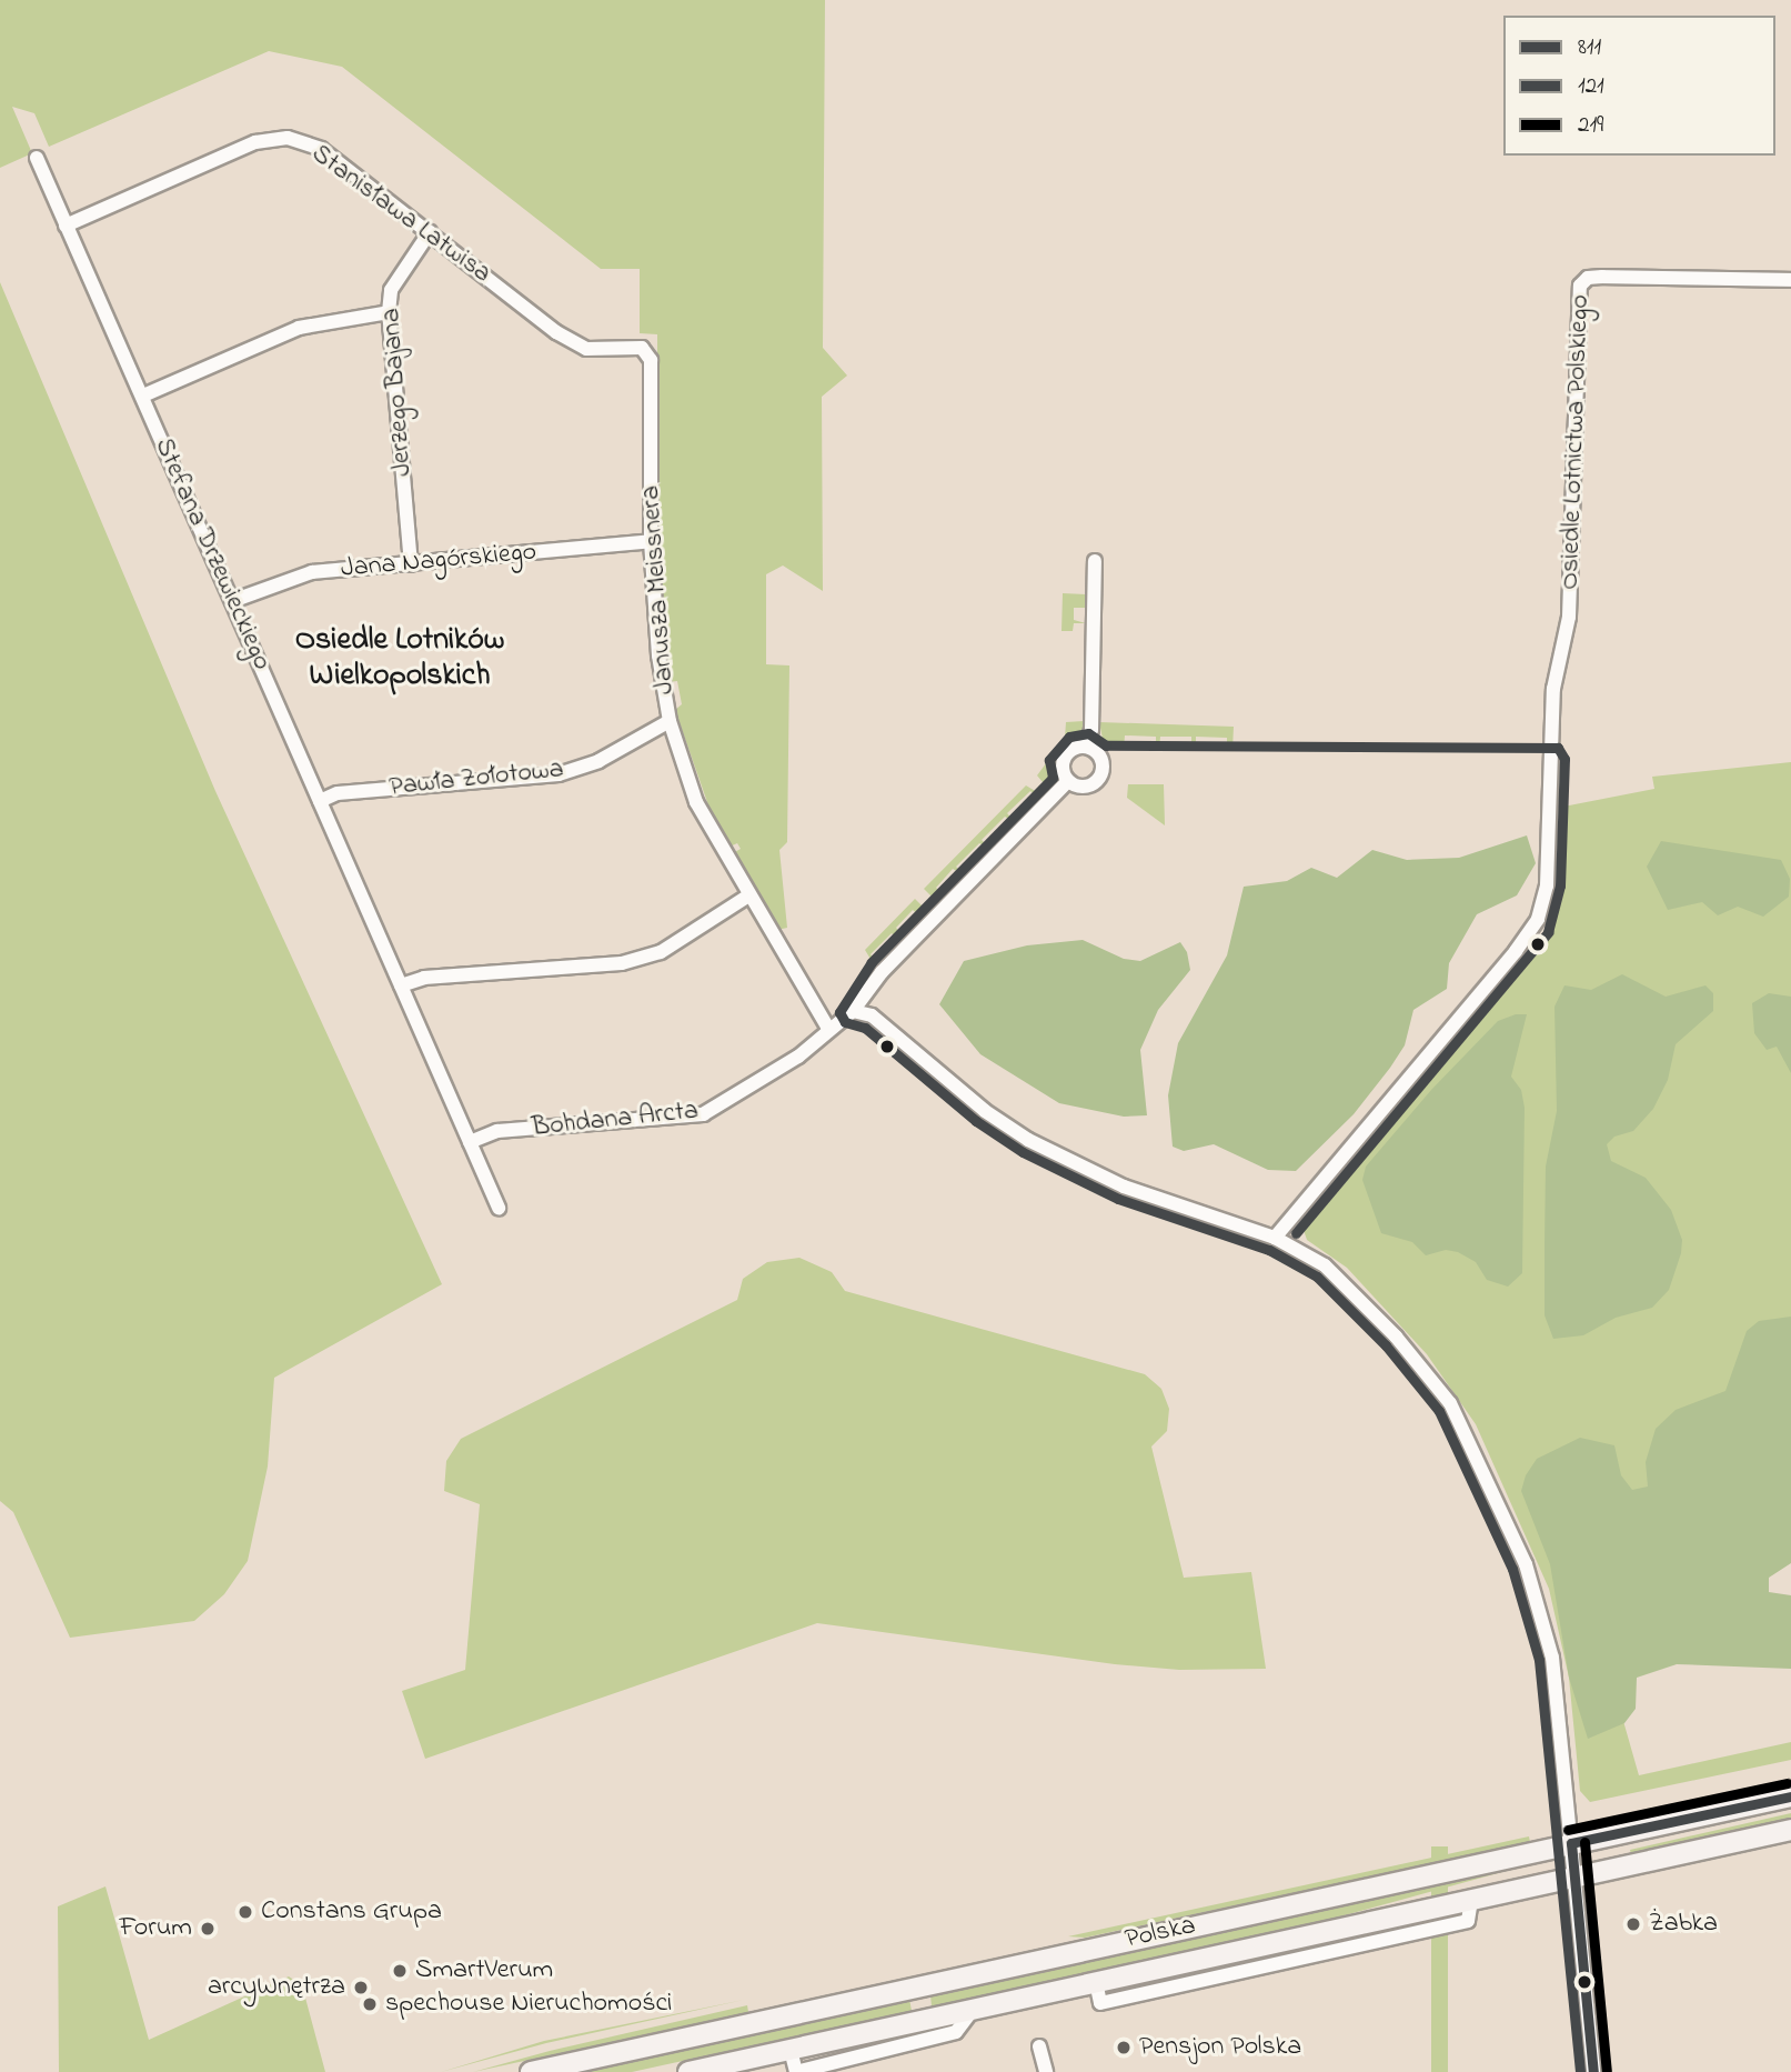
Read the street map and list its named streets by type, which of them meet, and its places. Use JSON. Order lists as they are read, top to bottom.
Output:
{
  "streets": {
    "street": [
      "Stanisława Latwisa",
      "Jerzego Bajana",
      "Osiedle Lotnictwa Polskiego",
      "Stefana Drzewieckiego",
      "Jana Nagórskiego",
      "Janusza Meissnera",
      "Pawła Zołotowa",
      "Bohdana Arcta",
      "Polska"
    ]
  },
  "crossings": [
    ["Stanisława Latwisa", "Jerzego Bajana"],
    ["Stanisława Latwisa", "Stefana Drzewieckiego"],
    ["Stanisława Latwisa", "Janusza Meissnera"],
    ["Jerzego Bajana", "Jana Nagórskiego"],
    ["Stefana Drzewieckiego", "Jana Nagórskiego"],
    ["Stefana Drzewieckiego", "Pawła Zołotowa"],
    ["Stefana Drzewieckiego", "Bohdana Arcta"],
    ["Jana Nagórskiego", "Janusza Meissnera"],
    ["Janusza Meissnera", "Pawła Zołotowa"],
    ["Janusza Meissnera", "Bohdana Arcta"]
  ],
  "districts": ["Osiedle Lotników Wielkopolskich"],
  "places": [
    "Constans Grupa",
    "Żabka",
    "Forum",
    "SmartVerum",
    "arcyWnętrza",
    "spechouse Nieruchomości",
    "Pensjon Polska"
  ],
  "lines": ["transit line 121", "transit line 219", "transit line 811"],
  "legend": ["811", "121", "219"]
}
